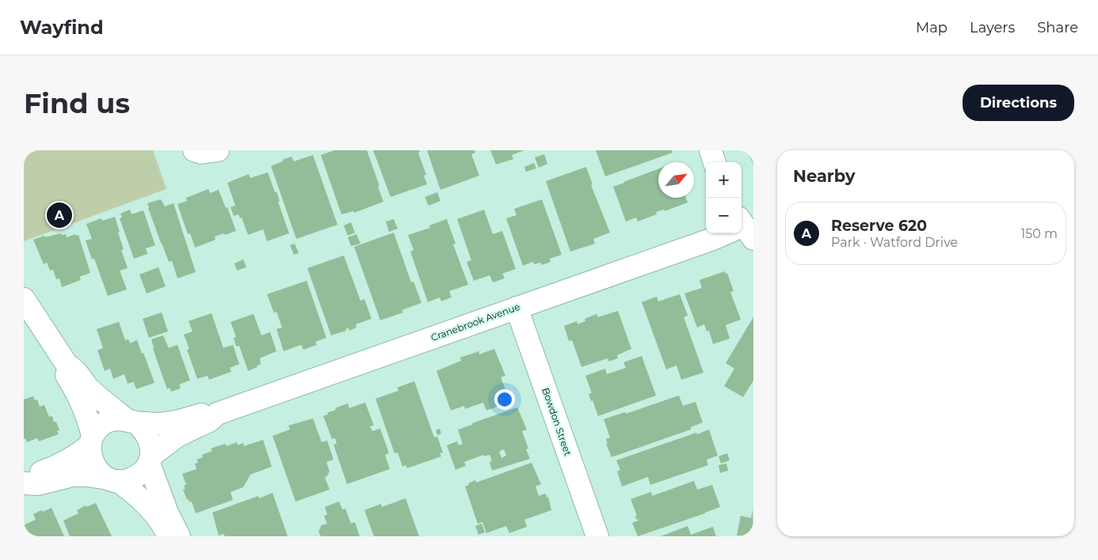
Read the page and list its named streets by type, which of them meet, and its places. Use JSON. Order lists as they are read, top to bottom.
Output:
{
  "streets": {
    "street": ["Cranebrook Avenue", "Bowdon Street"]
  },
  "crossings": [
    ["Cranebrook Avenue", "Bowdon Street"]
  ],
  "north": "top right",
  "page": {
    "header": "Wayfind",
    "nav": ["Map", "Layers", "Share"],
    "buttons": "Directions",
    "title": "Find us",
    "heading": "Nearby",
    "map_buttons": ["+", "−"],
    "pins": "A",
    "list": [
      {
        "mark": "A",
        "name": "Reserve 620",
        "note": "Park · Watford Drive",
        "value": "150 m"
      }
    ]
  }
}
